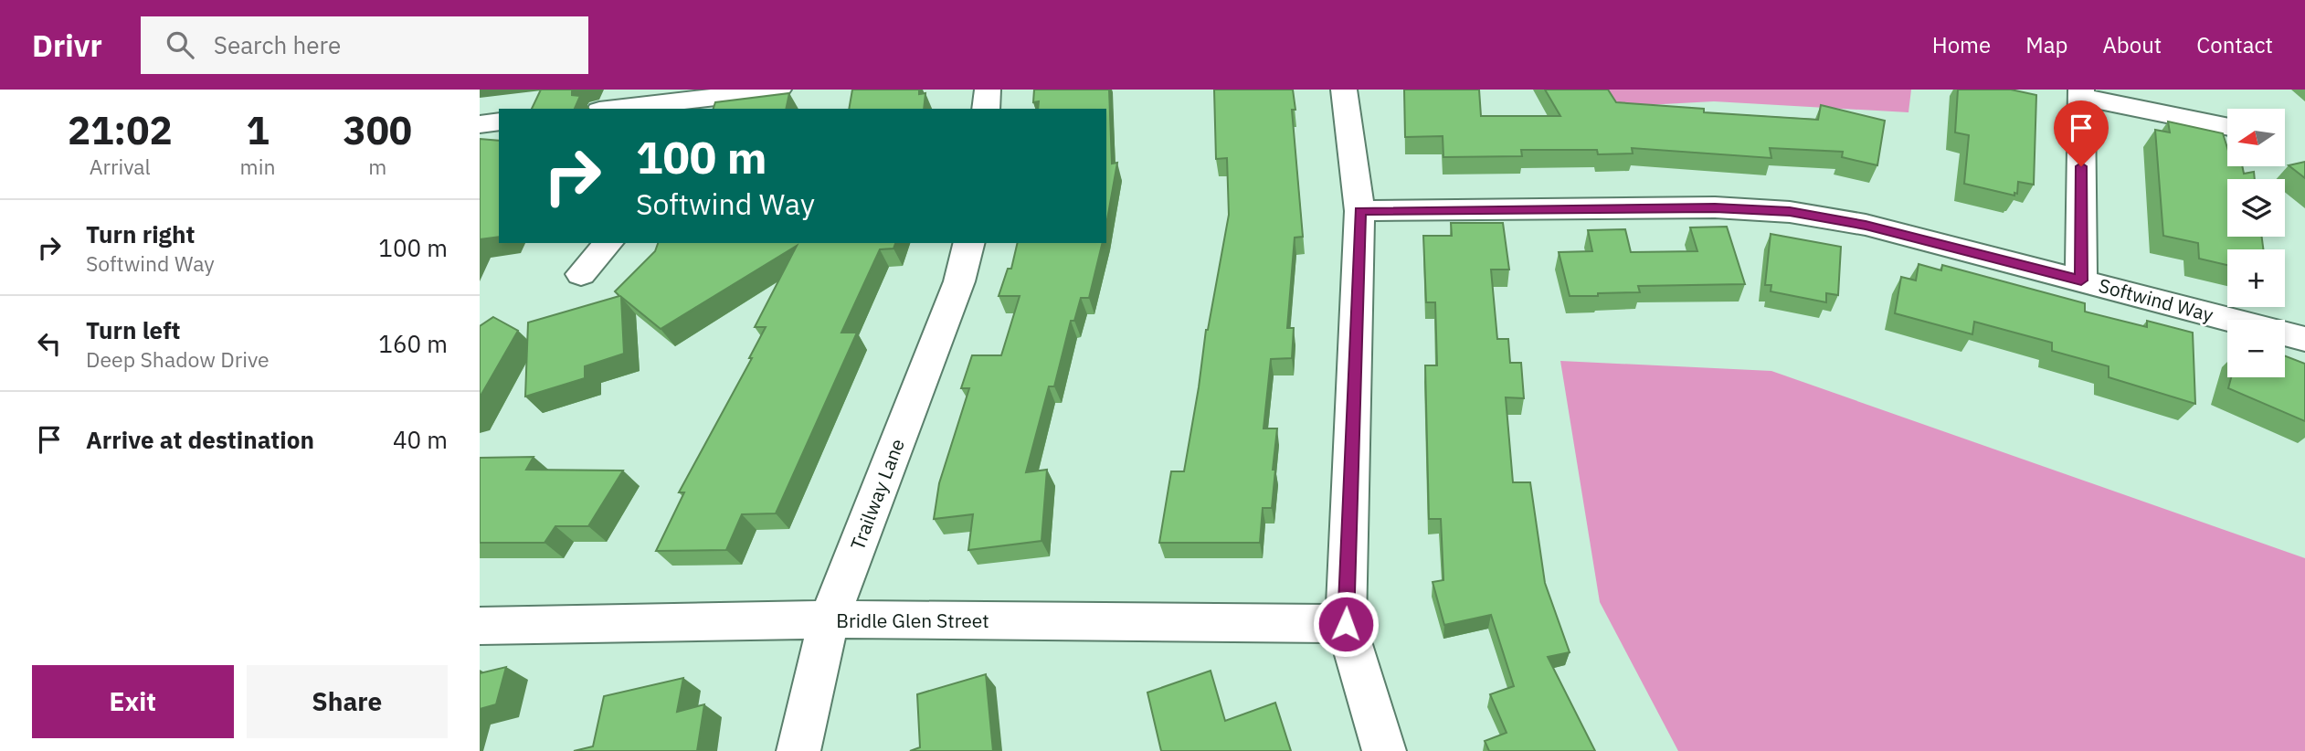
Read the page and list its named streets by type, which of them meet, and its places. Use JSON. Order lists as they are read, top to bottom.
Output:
{
  "streets": {
    "street": ["Softwind Way", "Trailway Lane", "Bridle Glen Street"]
  },
  "crossings": [
    ["Trailway Lane", "Bridle Glen Street"]
  ],
  "north": "left",
  "page": {
    "header": "Drivr",
    "search": "Search here",
    "nav": [
      "Home",
      "Map",
      "About",
      "Contact"
    ],
    "eta": [
      "21:02",
      "Arrival",
      "1",
      "min",
      "300",
      "m"
    ],
    "map_buttons": ["+", "−"],
    "turn": ["100 m", "Softwind Way"],
    "list": [
      {
        "name": "Turn right",
        "note": "Softwind Way",
        "value": "100 m"
      },
      {
        "name": "Turn left",
        "note": "Deep Shadow Drive",
        "value": "160 m"
      },
      {
        "name": "Arrive at destination",
        "value": "40 m"
      }
    ],
    "buttons": ["Exit", "Share"]
  }
}
